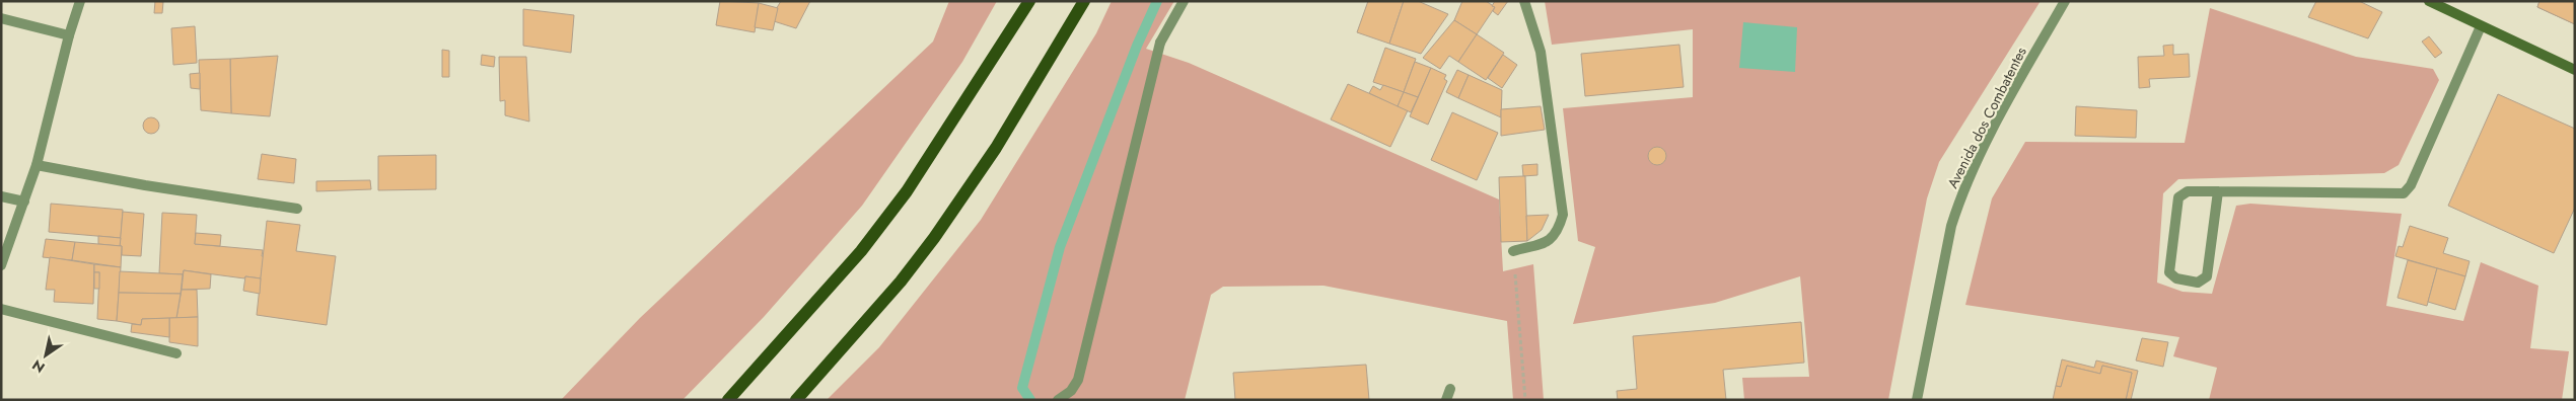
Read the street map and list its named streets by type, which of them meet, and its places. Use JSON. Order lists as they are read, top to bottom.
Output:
{
  "streets": {
    "street": ["Avenida dos Combatentes"]
  },
  "north": "bottom left"
}
